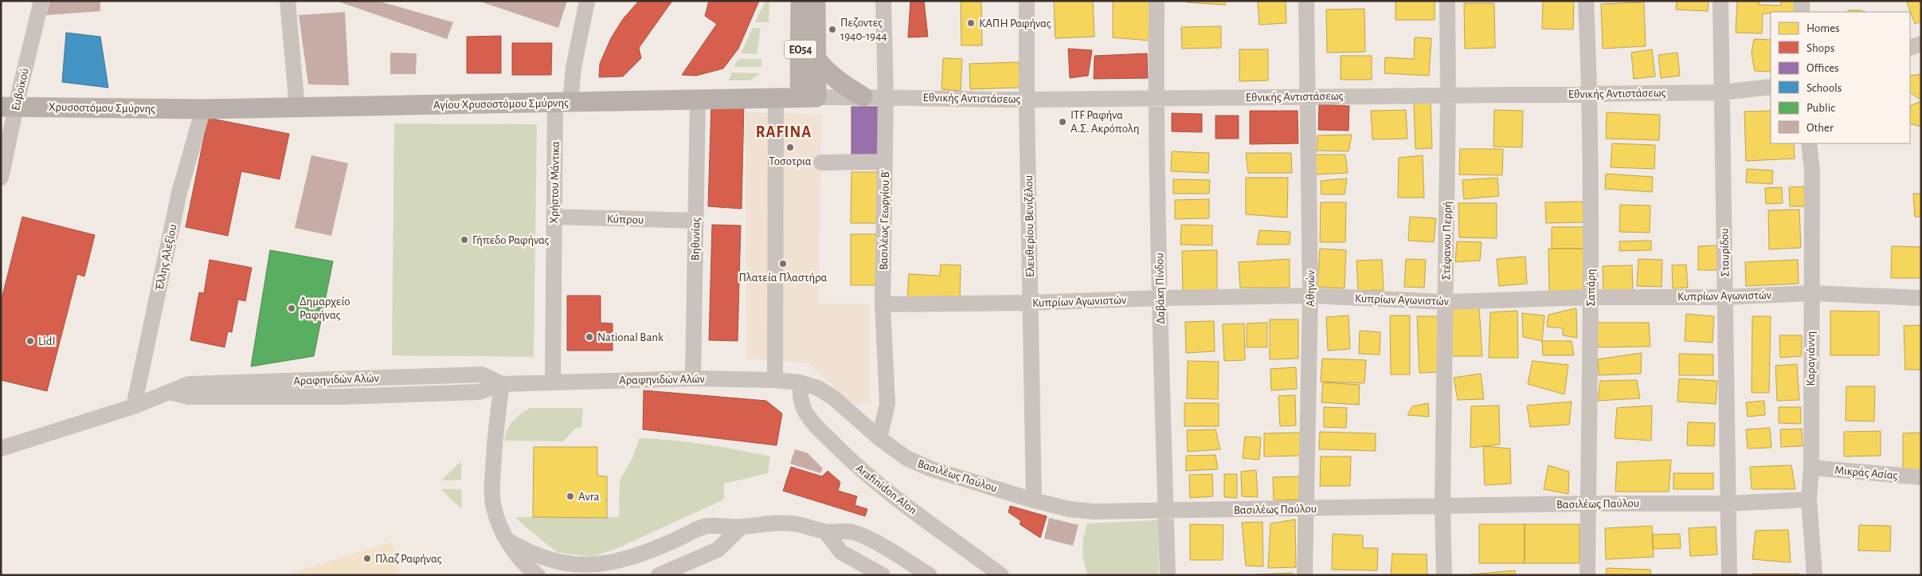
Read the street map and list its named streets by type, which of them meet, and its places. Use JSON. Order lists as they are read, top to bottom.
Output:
{
  "streets": {
    "main road": ["ΕΟ54", "Αγίου Χρυσοστόμου Σμύρνης", "Χρυσοστόμου Σμύρνης"],
    "street": [
      "Ευβοϊκού",
      "Εθνικής Αντιστάσεως",
      "Χρήστου Μάντικα",
      "Κύπρου",
      "Βασιλέως Γεωργίου Β'",
      "Ελευθερίου Βενιζέλου",
      "Βηθυνίας",
      "Στέφανου Περρή",
      "Σταυρίδου",
      "Έλλης Αλεξίου",
      "Σαπάρη",
      "Δαβάκη Πίνδου",
      "Αθηνών",
      "Κυπρίων Αγωνιστών",
      "Καραγιάννη",
      "Αραφηνιδών Αλών",
      "Μικράς Ασίας",
      "Βασιλέως Παύλου",
      "Arafinidon Alon"
    ]
  },
  "crossings": [
    ["ΕΟ54", "Εθνικής Αντιστάσεως"],
    ["ΕΟ54", "Αγίου Χρυσοστόμου Σμύρνης"],
    ["Ευβοϊκού", "Χρυσοστόμου Σμύρνης"],
    ["Εθνικής Αντιστάσεως", "Αγίου Χρυσοστόμου Σμύρνης"],
    ["Εθνικής Αντιστάσεως", "Βασιλέως Γεωργίου Β'"],
    ["Εθνικής Αντιστάσεως", "Ελευθερίου Βενιζέλου"],
    ["Εθνικής Αντιστάσεως", "Στέφανου Περρή"],
    ["Εθνικής Αντιστάσεως", "Σταυρίδου"],
    ["Εθνικής Αντιστάσεως", "Σαπάρη"],
    ["Εθνικής Αντιστάσεως", "Δαβάκη Πίνδου"],
    ["Εθνικής Αντιστάσεως", "Αθηνών"],
    ["Αγίου Χρυσοστόμου Σμύρνης", "Χρυσοστόμου Σμύρνης"],
    ["Αγίου Χρυσοστόμου Σμύρνης", "Χρήστου Μάντικα"],
    ["Αγίου Χρυσοστόμου Σμύρνης", "Βηθυνίας"],
    ["Αγίου Χρυσοστόμου Σμύρνης", "Έλλης Αλεξίου"],
    ["Χρυσοστόμου Σμύρνης", "Έλλης Αλεξίου"],
    ["Χρήστου Μάντικα", "Κύπρου"],
    ["Χρήστου Μάντικα", "Αραφηνιδών Αλών"],
    ["Κύπρου", "Βηθυνίας"],
    ["Βασιλέως Γεωργίου Β'", "Κυπρίων Αγωνιστών"],
    ["Βασιλέως Γεωργίου Β'", "Βασιλέως Παύλου"],
    ["Ελευθερίου Βενιζέλου", "Κυπρίων Αγωνιστών"],
    ["Ελευθερίου Βενιζέλου", "Βασιλέως Παύλου"],
    ["Βηθυνίας", "Αραφηνιδών Αλών"],
    ["Στέφανου Περρή", "Κυπρίων Αγωνιστών"],
    ["Στέφανου Περρή", "Βασιλέως Παύλου"],
    ["Σταυρίδου", "Κυπρίων Αγωνιστών"],
    ["Σταυρίδου", "Βασιλέως Παύλου"],
    ["Έλλης Αλεξίου", "Αραφηνιδών Αλών"],
    ["Σαπάρη", "Κυπρίων Αγωνιστών"],
    ["Σαπάρη", "Βασιλέως Παύλου"],
    ["Δαβάκη Πίνδου", "Κυπρίων Αγωνιστών"],
    ["Δαβάκη Πίνδου", "Βασιλέως Παύλου"],
    ["Αθηνών", "Κυπρίων Αγωνιστών"],
    ["Αθηνών", "Βασιλέως Παύλου"],
    ["Κυπρίων Αγωνιστών", "Καραγιάννη"],
    ["Καραγιάννη", "Μικράς Ασίας"],
    ["Καραγιάννη", "Βασιλέως Παύλου"],
    ["Αραφηνιδών Αλών", "Βασιλέως Παύλου"],
    ["Βασιλέως Παύλου", "Arafinidon Alon"]
  ],
  "districts": ["RAFINA"],
  "places": [
    "ΚΑΠΗ Ραφήνας",
    "Πεζοντες 1940-1944",
    "ITF Ραφήνα Α.Σ. Ακρόπολη",
    "Τοσοτρια",
    "Γήπεδο Ραφήνας",
    "Πλατεία Πλαστήρα",
    "Δημαρχείο Ραφήνας",
    "National Bank",
    "Lidl",
    "Avra",
    "Πλαζ Ραφήνας"
  ],
  "legend": [
    "Homes",
    "Shops",
    "Offices",
    "Schools",
    "Public",
    "Other"
  ]
}
